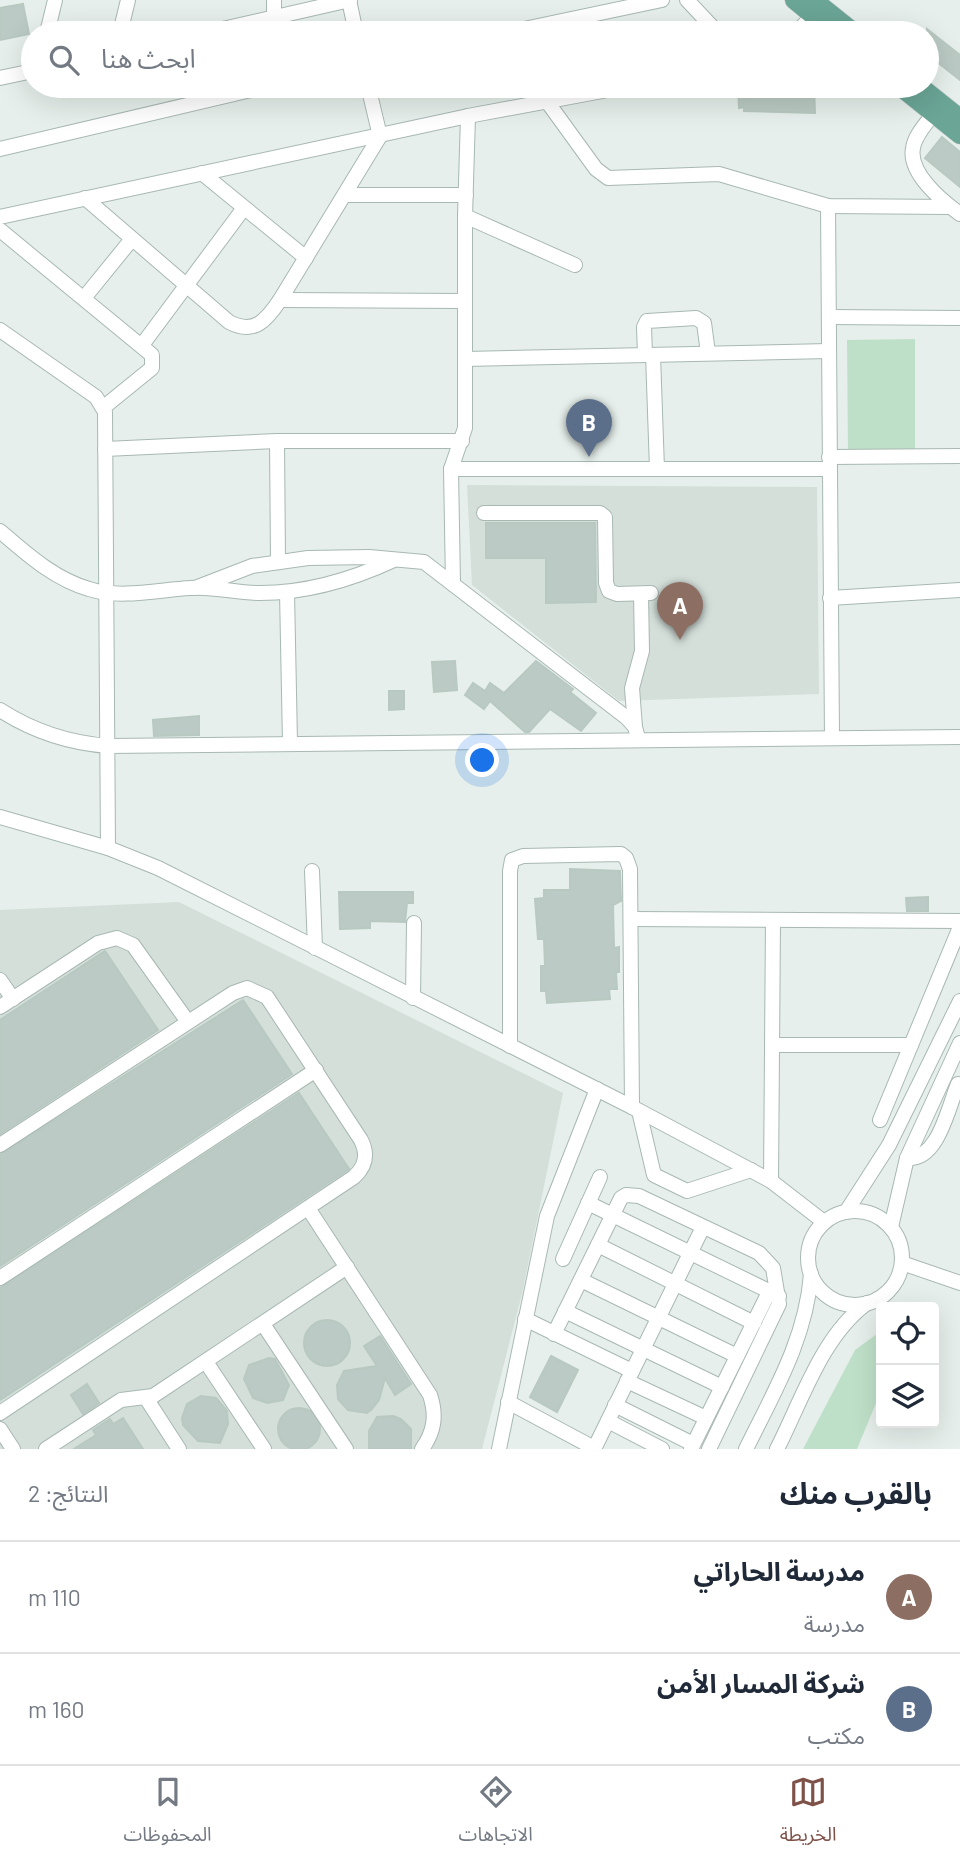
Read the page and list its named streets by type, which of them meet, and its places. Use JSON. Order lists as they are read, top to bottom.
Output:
{
  "page": {
    "search": "ابحث هنا",
    "pins": ["B", "A"],
    "heading": ["بالقرب منك", "النتائج: 2"],
    "list": [
      {
        "mark": "A",
        "name": "مدرسة الحاراتي",
        "note": "مدرسة",
        "value": "110 m"
      },
      {
        "mark": "B",
        "name": "شركة المسار الأمن",
        "note": "مكتب",
        "value": "160 m"
      }
    ],
    "nav": ["الخريطة", "الاتجاهات", "المحفوظات"]
  }
}
